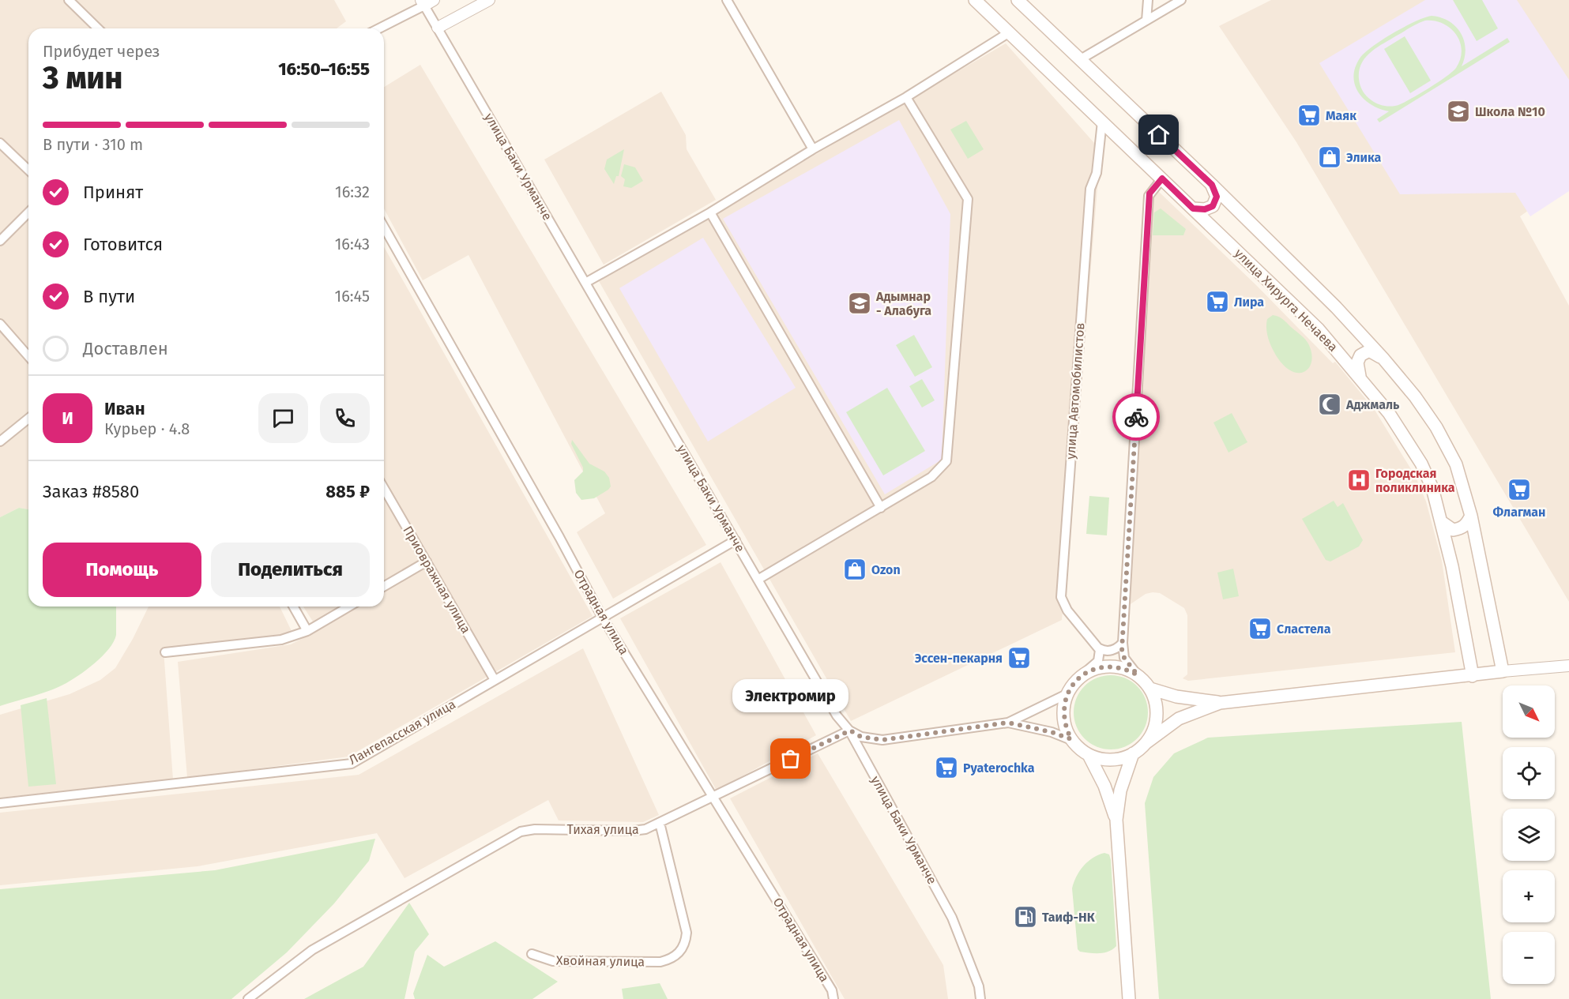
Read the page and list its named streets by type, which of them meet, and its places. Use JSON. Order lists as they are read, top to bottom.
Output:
{
  "streets": {
    "main road": ["улица Хирурга Нечаева"],
    "street": [
      "улица Баки Урманче",
      "улица Автомобилистов",
      "Приовражная улица",
      "Отрадная улица",
      "Лангепасская улица",
      "Тихая улица",
      "Хвойная улица"
    ]
  },
  "crossings": [
    ["улица Баки Урманче", "Лангепасская улица"],
    ["улица Баки Урманче", "Тихая улица"],
    ["улица Хирурга Нечаева", "улица Автомобилистов"],
    ["Приовражная улица", "Лангепасская улица"],
    ["Отрадная улица", "Лангепасская улица"],
    ["Отрадная улица", "Тихая улица"],
    ["Тихая улица", "Хвойная улица"]
  ],
  "places": {
    "school or university": ["Школа №10", "Адымнар - Алабуга"],
    "supermarket": [
      "Маяк",
      "Лира",
      "Флагман",
      "Сластела",
      "Эссен-пекарня",
      "Pyaterochka"
    ],
    "shop": ["Элика", "Ozon"],
    "mosque": ["Аджмаль"],
    "hospital": ["Городская поликлиника"],
    "other": ["Электромир"],
    "fuel station": ["Таиф-НК"]
  },
  "north": "bottom right",
  "page": {
    "heading": ["3 мин", "Прибудет через", "16:50–16:55"],
    "panel": [
      "Иван",
      "Курьер · 4.8",
      "Заказ #8580",
      "885 ₽"
    ],
    "bar": "В пути · 310 m",
    "list": [
      ["Принят", "16:32"],
      ["Готовится", "16:43"],
      ["В пути", "16:45"],
      "Доставлен"
    ],
    "round": "И",
    "buttons": ["Помощь", "Поделиться"],
    "bubble": "Электромир",
    "map_buttons": ["+", "−"]
  }
}
